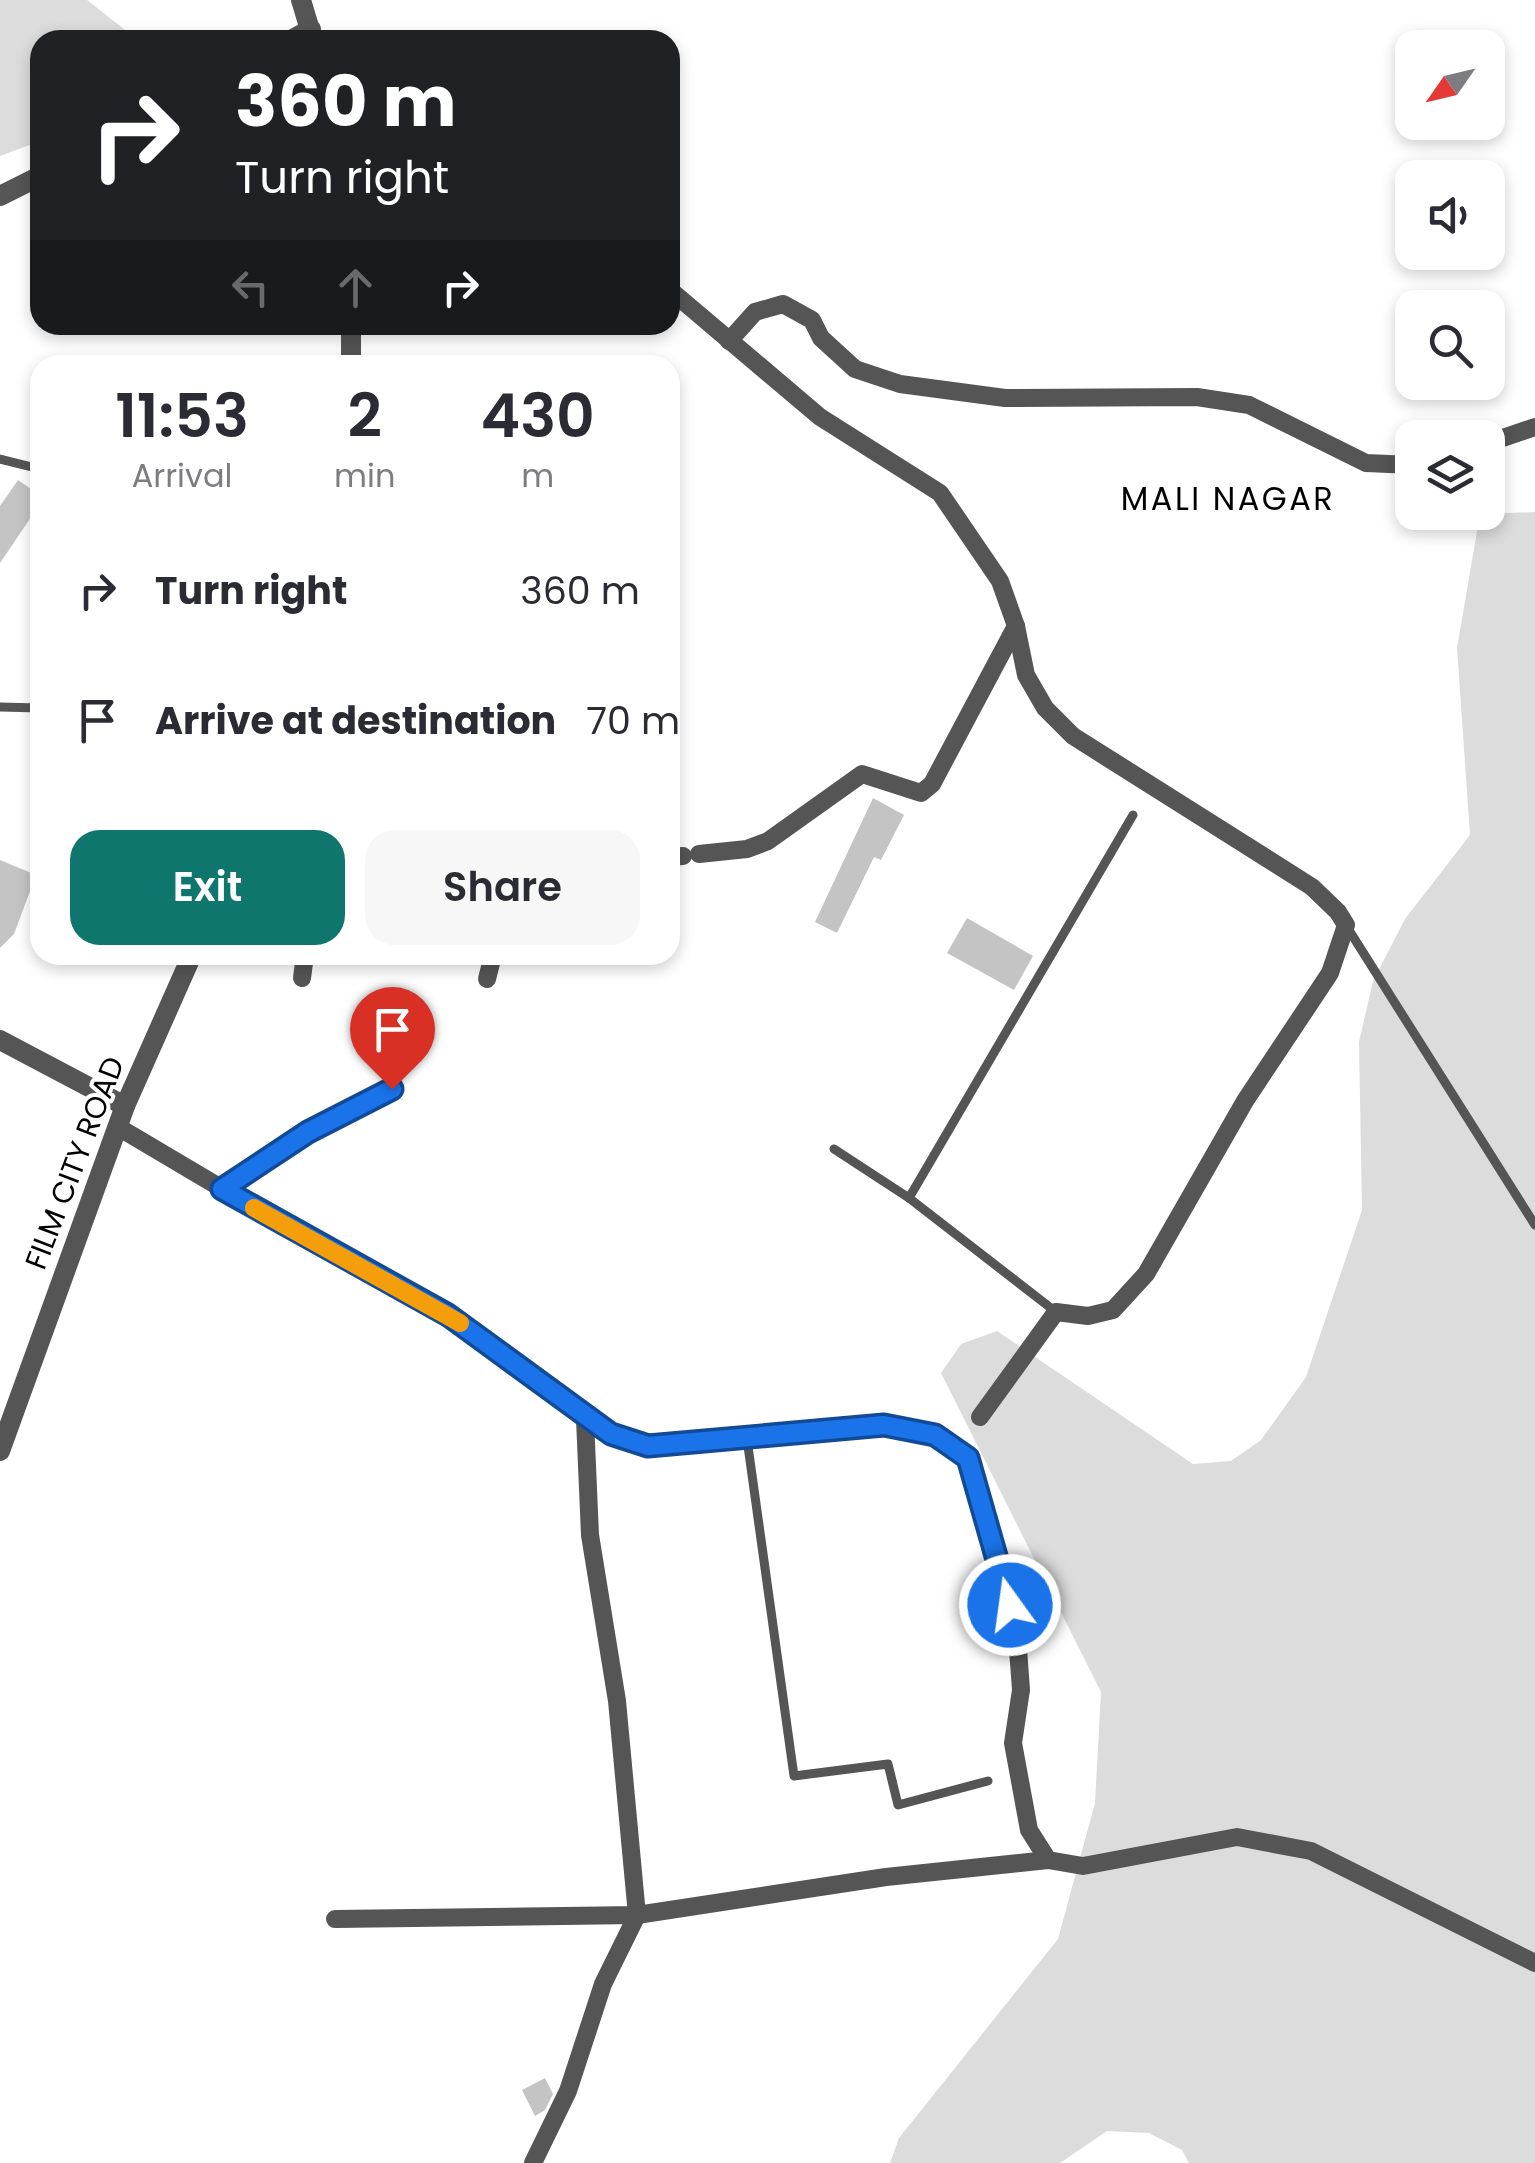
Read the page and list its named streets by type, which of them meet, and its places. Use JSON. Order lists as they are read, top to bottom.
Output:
{
  "streets": {
    "street": ["FILM CITY ROAD"]
  },
  "districts": ["MALI NAGAR"],
  "north": "bottom left",
  "page": {
    "turn": ["360 m", "Turn right"],
    "eta": [
      "11:53",
      "Arrival",
      "2",
      "min",
      "430",
      "m"
    ],
    "list": [
      {
        "name": "Turn right",
        "value": "360 m"
      },
      {
        "name": "Arrive at destination",
        "value": "70 m"
      }
    ],
    "buttons": ["Exit", "Share"]
  }
}
